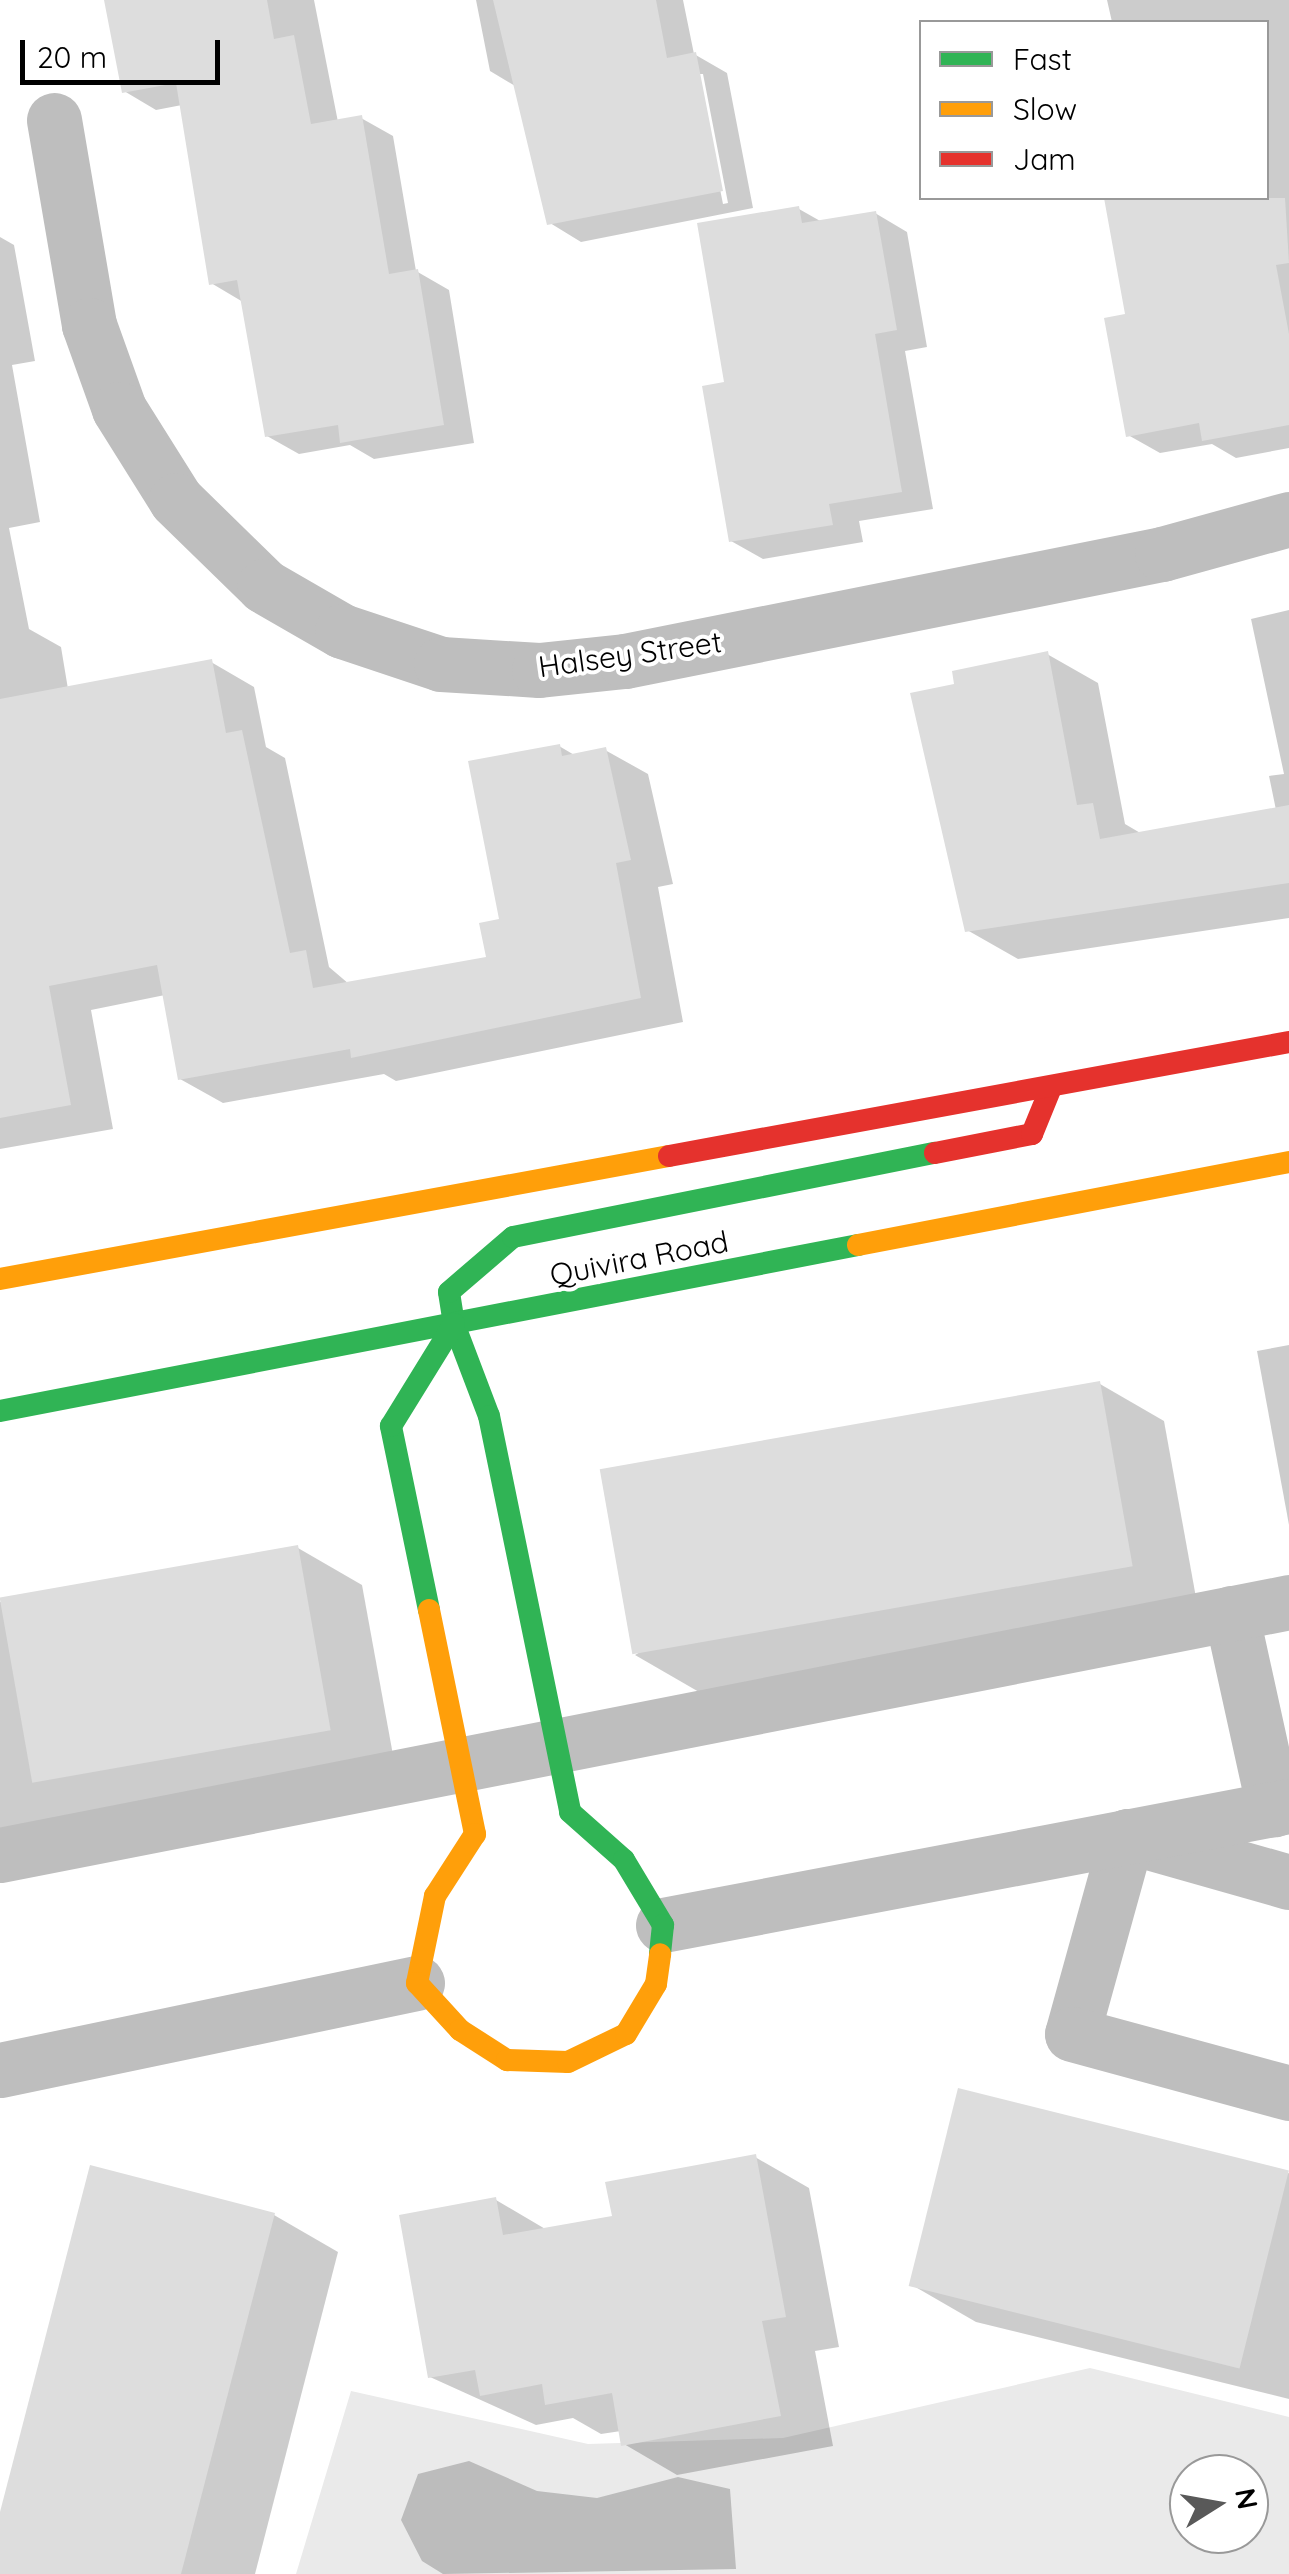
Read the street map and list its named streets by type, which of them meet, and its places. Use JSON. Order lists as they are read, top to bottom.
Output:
{
  "streets": {
    "main road": ["Quivira Road"],
    "street": ["Halsey Street"]
  },
  "legend": ["Fast", "Slow", "Jam"],
  "scale_bar": "20 m",
  "north": "right"
}
